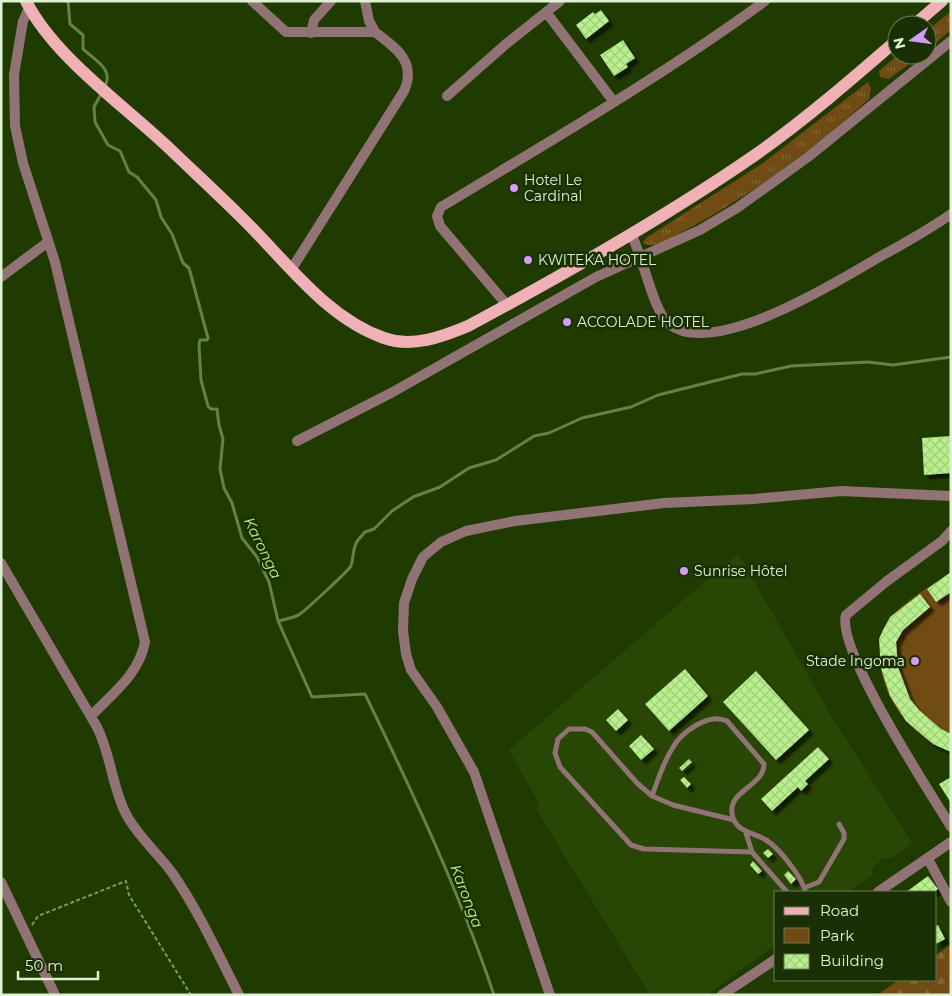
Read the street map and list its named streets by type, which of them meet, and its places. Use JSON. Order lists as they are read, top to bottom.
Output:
{
  "water": ["Karonga"],
  "places": [
    "Hotel Le Cardinal",
    "KWITEKA HOTEL",
    "ACCOLADE HOTEL",
    "Sunrise Hôtel",
    "Stade Ingoma"
  ],
  "legend": ["Road", "Park", "Building"],
  "scale_bar": "50 m",
  "north": "left"
}
